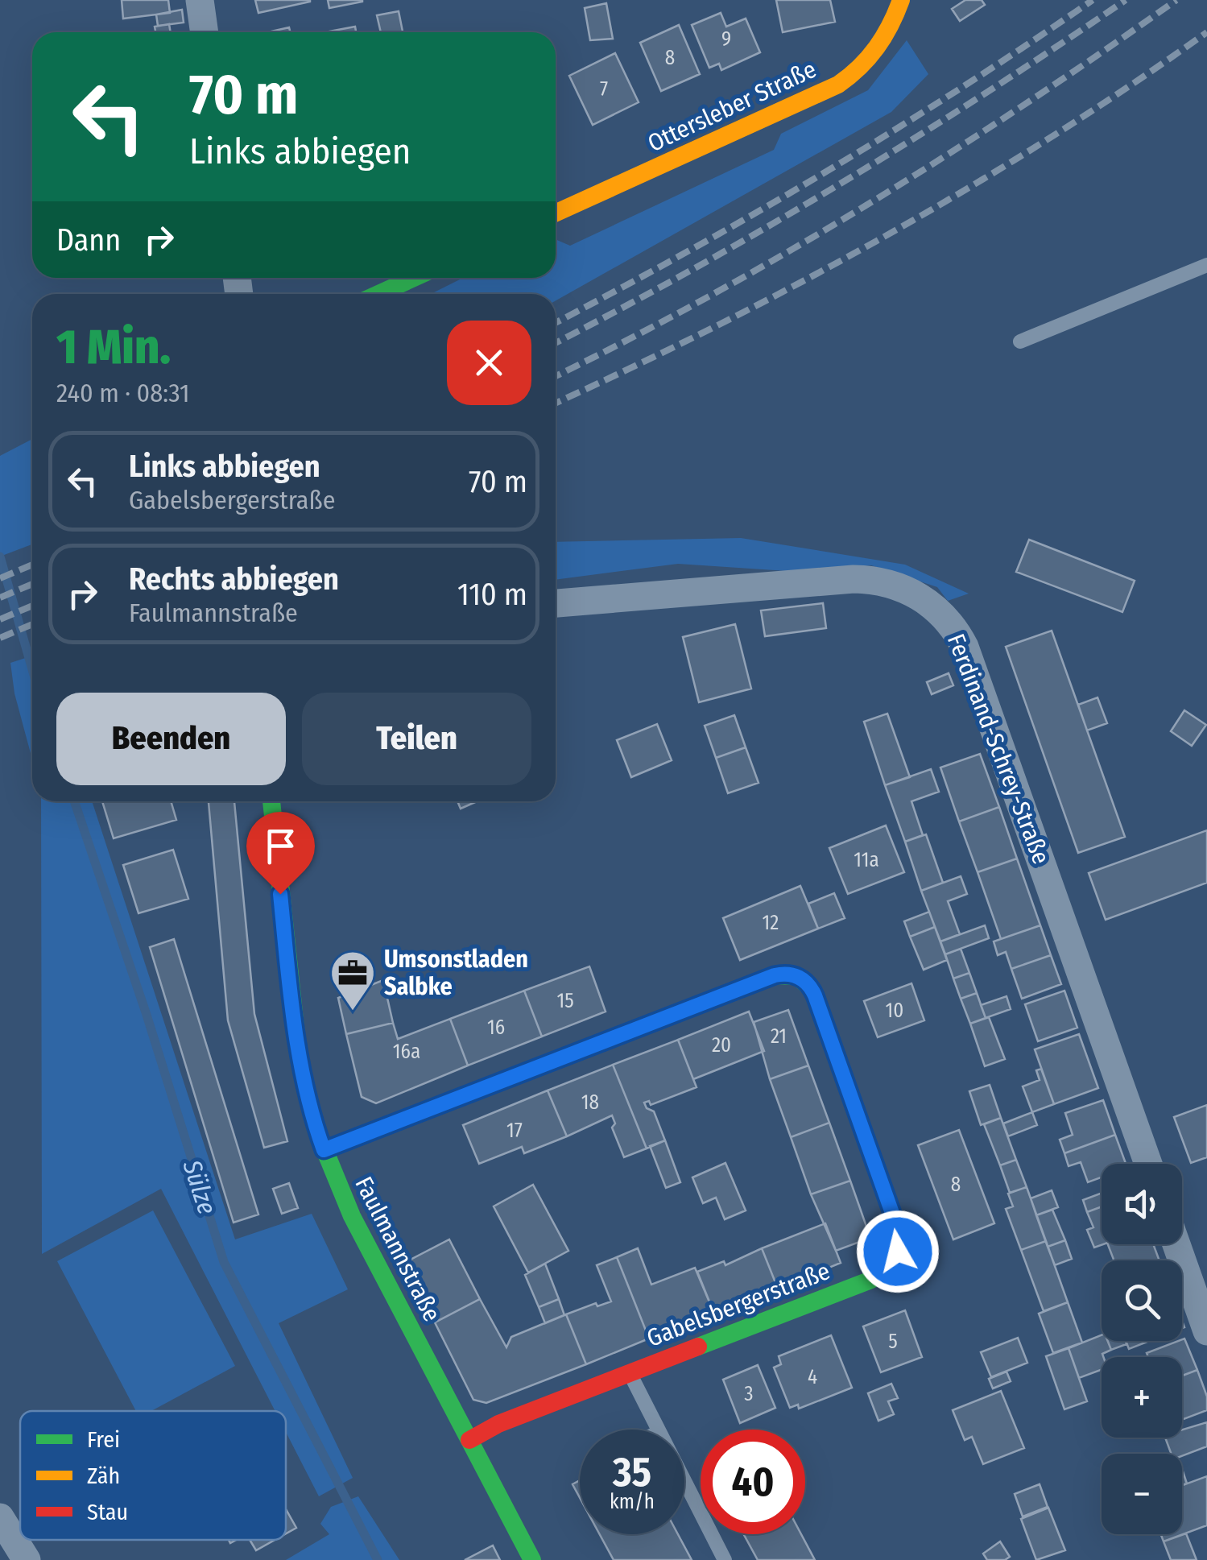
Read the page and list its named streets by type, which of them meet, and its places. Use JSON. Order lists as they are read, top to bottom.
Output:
{
  "streets": {
    "main road": ["Ottersleber Straße", "Faulmannstraße", "Gabelsbergerstraße"],
    "street": ["Ferdinand-Schrey-Straße"]
  },
  "crossings": [
    ["Faulmannstraße", "Gabelsbergerstraße"]
  ],
  "water": ["Sülze"],
  "places": {
    "office": ["Umsonstladen Salbke"]
  },
  "house_numbers": [
    "9",
    "8",
    "7",
    "11a",
    "12",
    "15",
    "10",
    "16",
    "21",
    "20",
    "16a",
    "18",
    "17",
    "8",
    "5",
    "4",
    "3"
  ],
  "legend": ["Frei", "Zäh", "Stau"],
  "page": {
    "turn": ["70 m", "Links abbiegen"],
    "then": "Dann",
    "heading": ["1 Min.", "240 m · 08:31"],
    "list": [
      {
        "name": "Links abbiegen",
        "note": "Gabelsbergerstraße",
        "value": "70 m"
      },
      {
        "name": "Rechts abbiegen",
        "note": "Faulmannstraße",
        "value": "110 m"
      }
    ],
    "buttons": ["Beenden", "Teilen"],
    "map_buttons": ["+", "−"],
    "speed": "35 km/h",
    "limit": "40"
  }
}
